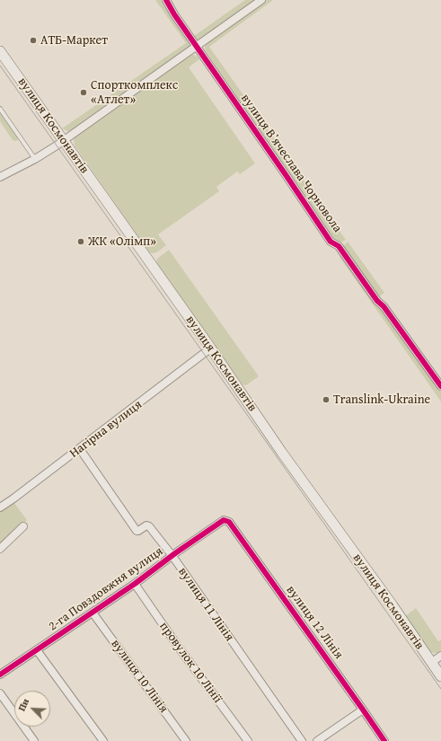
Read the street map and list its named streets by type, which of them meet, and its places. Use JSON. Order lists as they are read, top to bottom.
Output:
{
  "streets": {
    "main road": ["вулиця Космонавтів"],
    "street": [
      "вулиця Вʼячеслава Чорновола",
      "Нагірна вулиця",
      "2-га Повздовжня вулиця",
      "вулиця 11 Лінія",
      "вулиця 12 Лінія",
      "провулок 10 Лінії",
      "вулиця 10 Лінія"
    ]
  },
  "crossings": [
    ["вулиця Космонавтів", "Нагірна вулиця"],
    ["Нагірна вулиця", "вулиця 11 Лінія"],
    ["2-га Повздовжня вулиця", "вулиця 11 Лінія"],
    ["2-га Повздовжня вулиця", "вулиця 12 Лінія"],
    ["2-га Повздовжня вулиця", "провулок 10 Лінії"],
    ["2-га Повздовжня вулиця", "вулиця 10 Лінія"]
  ],
  "places": [
    "АТБ-Маркет",
    "Спорткомплекс «Атлет»",
    "ЖК «Олімп»",
    "Translink-Ukraine"
  ],
  "north": "top left"
}
